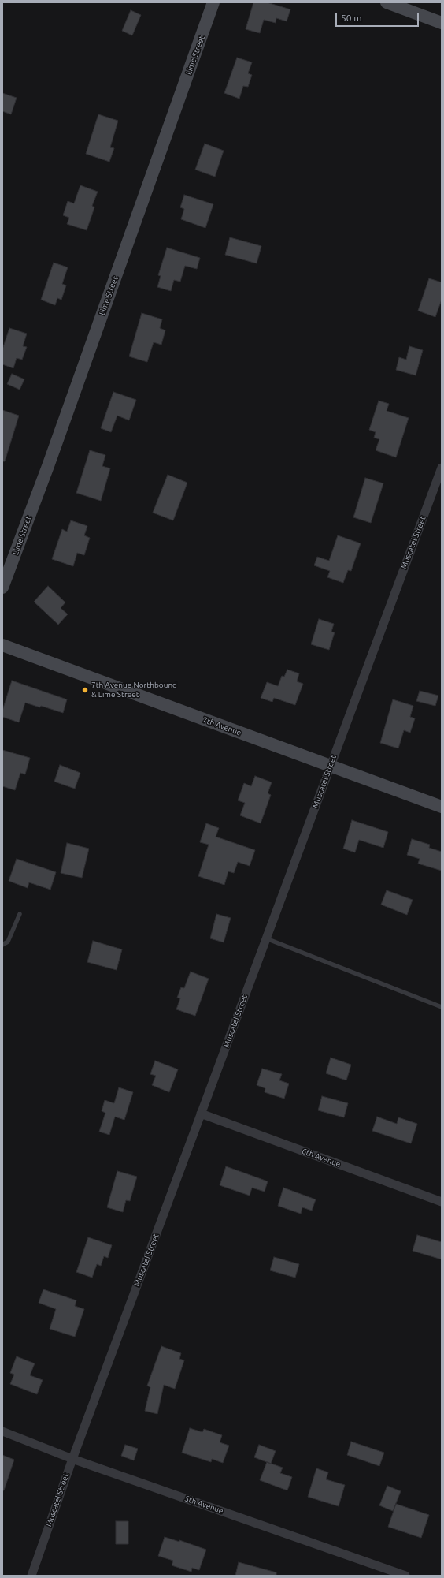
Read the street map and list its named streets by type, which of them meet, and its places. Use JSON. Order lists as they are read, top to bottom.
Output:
{
  "streets": {
    "street": [
      "Lime Street",
      "Muscatel Street",
      "7th Avenue",
      "6th Avenue",
      "5th Avenue"
    ]
  },
  "crossings": [
    ["Muscatel Street", "7th Avenue"],
    ["Muscatel Street", "6th Avenue"],
    ["Muscatel Street", "5th Avenue"]
  ],
  "places": ["7th Avenue Northbound & Lime Street"],
  "scale_bar": "50 m"
}
